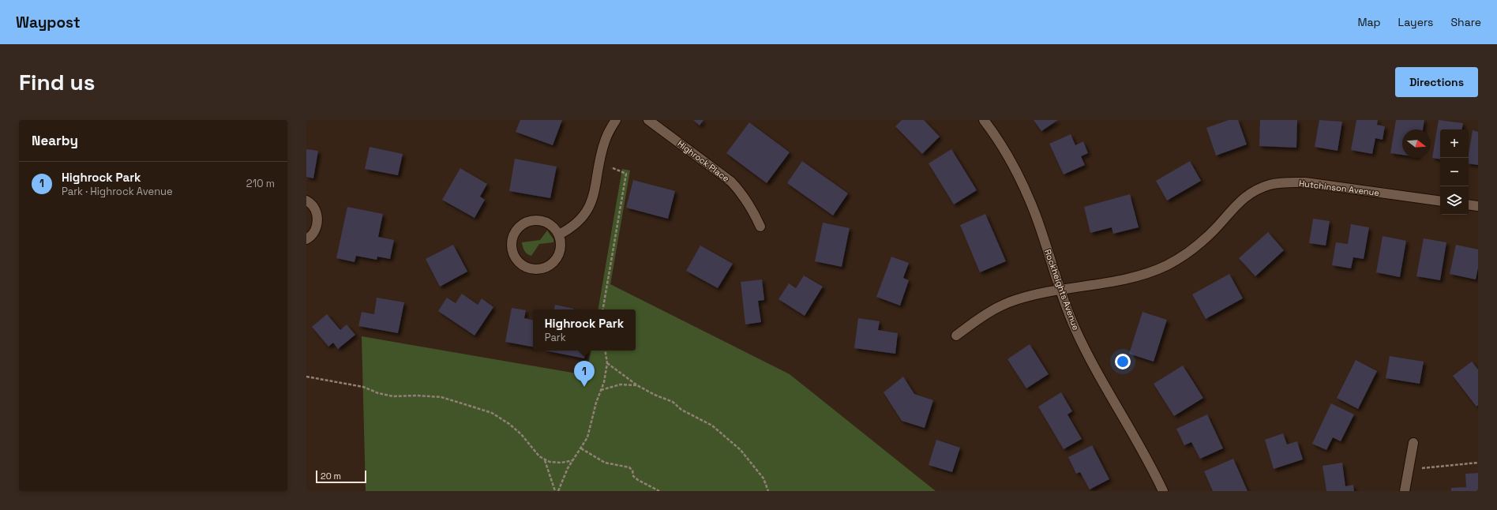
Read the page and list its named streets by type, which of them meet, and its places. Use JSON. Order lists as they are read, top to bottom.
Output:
{
  "streets": {
    "street": ["Highrock Place", "Hutchinson Avenue", "Rockheights Avenue"]
  },
  "crossings": [
    ["Hutchinson Avenue", "Rockheights Avenue"]
  ],
  "scale_bar": "20 m",
  "north": "right",
  "page": {
    "header": "Waypost",
    "nav": ["Map", "Layers", "Share"],
    "buttons": "Directions",
    "title": "Find us",
    "heading": "Nearby",
    "map_buttons": ["+", "−"],
    "list": [
      {
        "mark": "1",
        "name": "Highrock Park",
        "note": "Park · Highrock Avenue",
        "value": "210 m"
      }
    ],
    "popup": ["Highrock Park", "Park"],
    "pins": "1",
    "scale": "20 m"
  }
}
